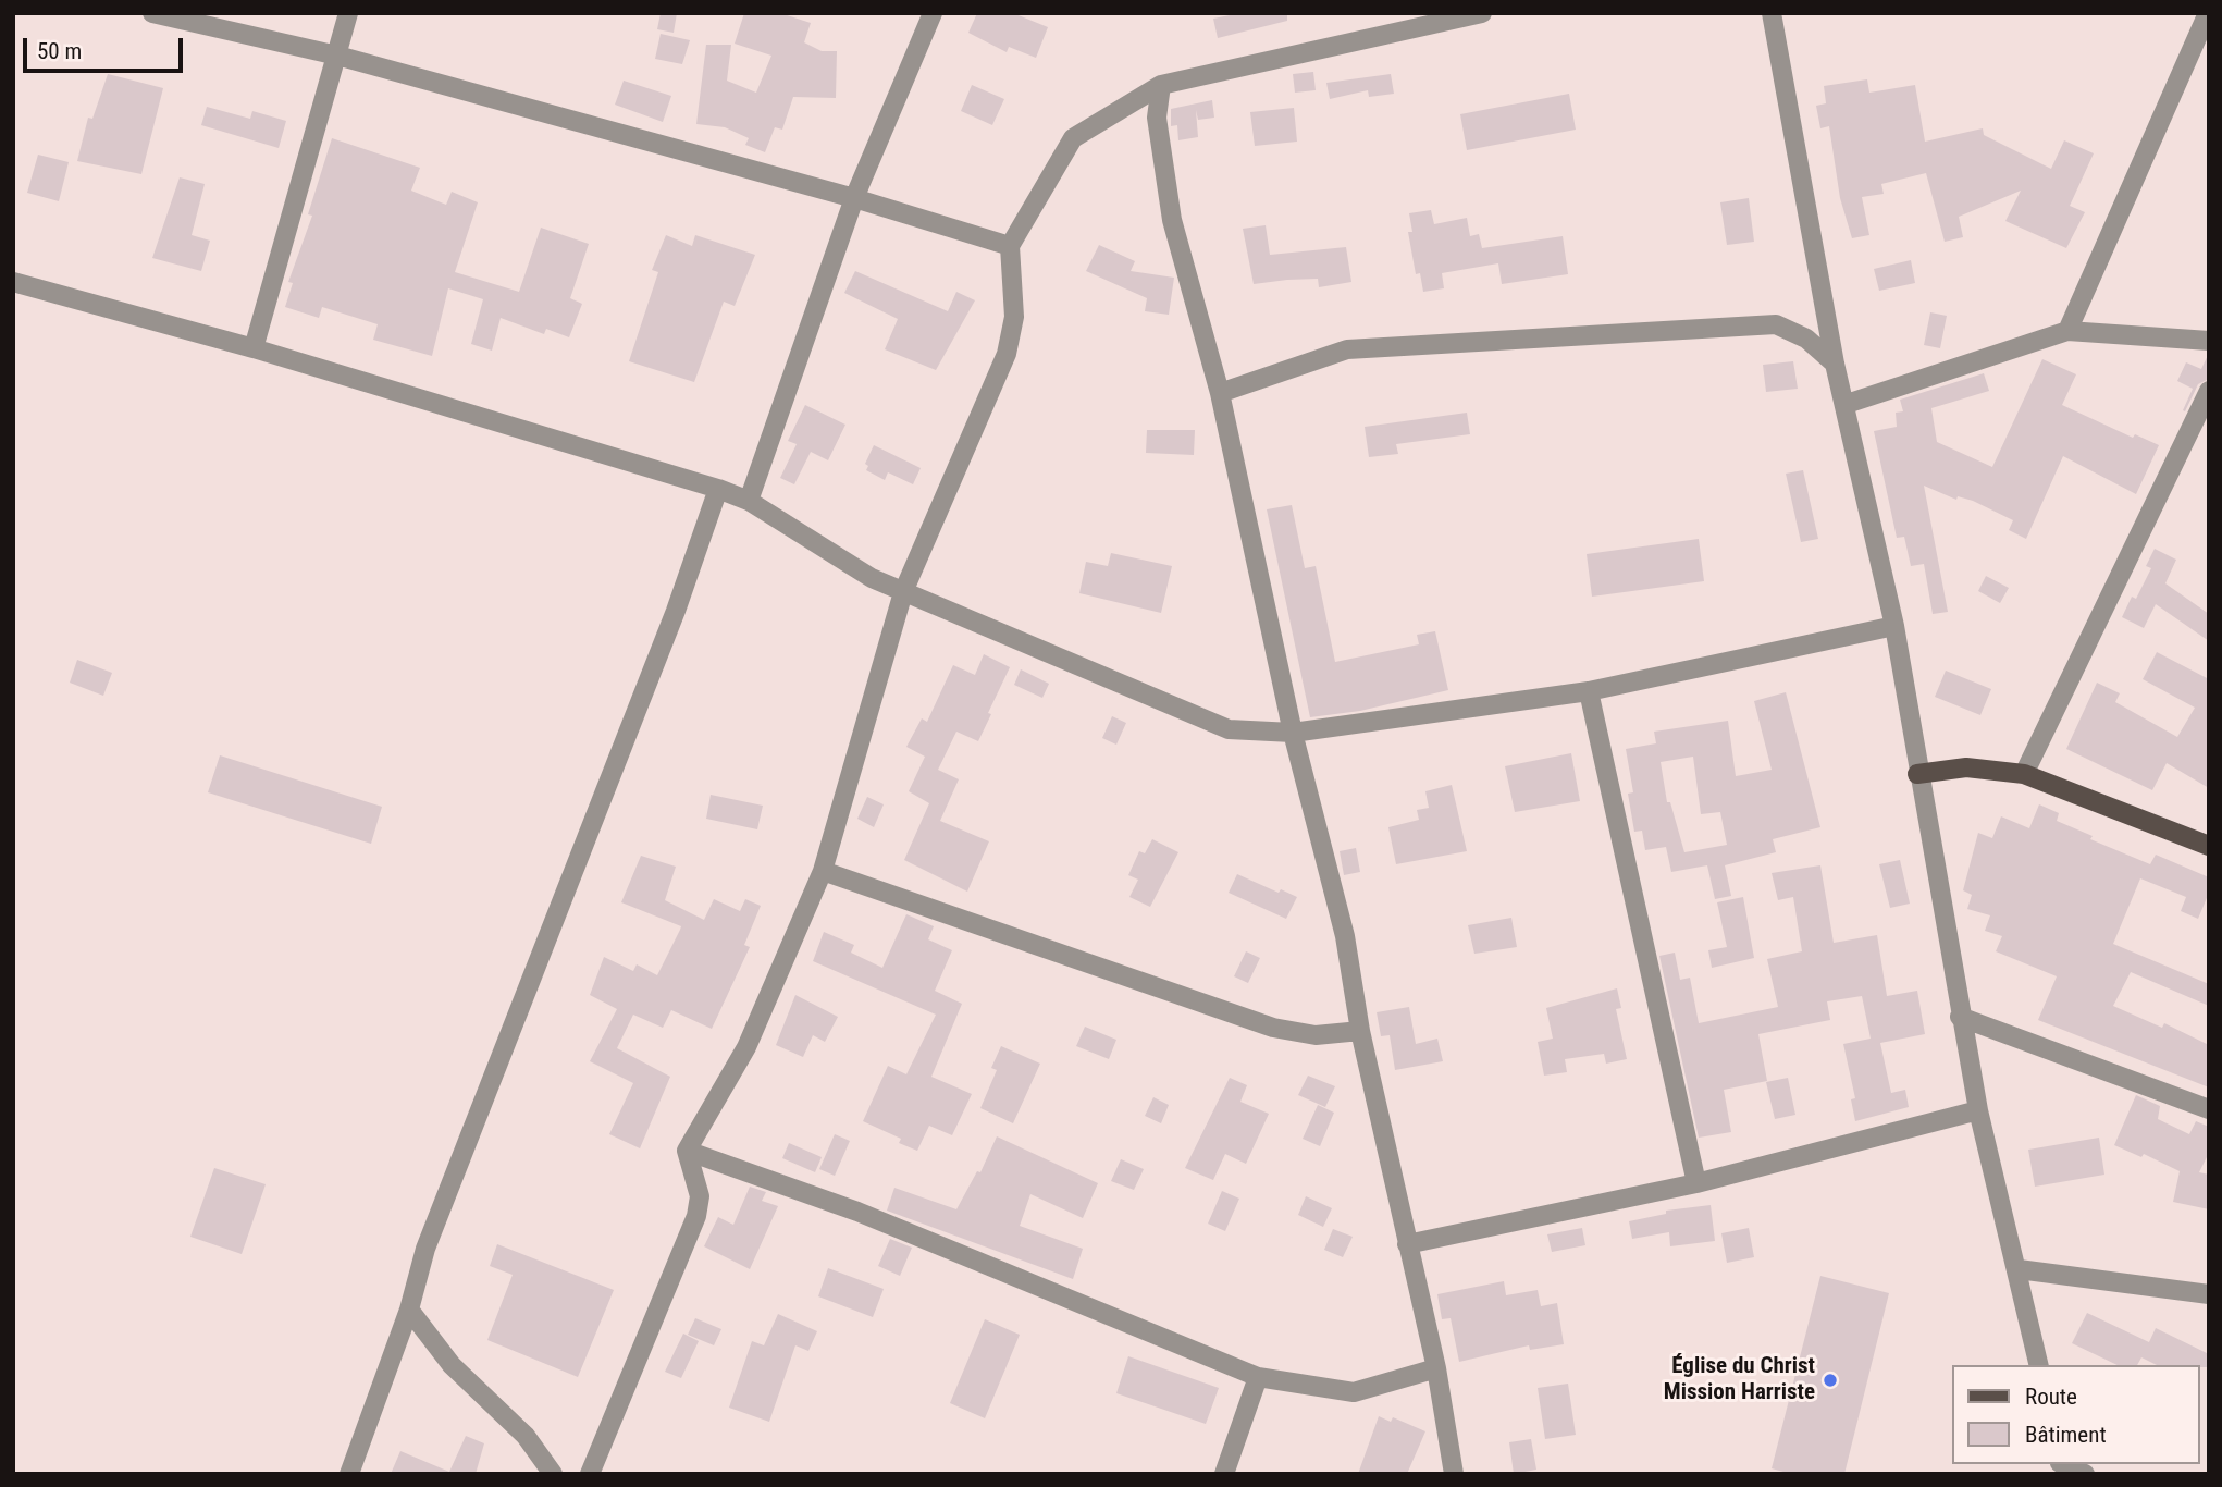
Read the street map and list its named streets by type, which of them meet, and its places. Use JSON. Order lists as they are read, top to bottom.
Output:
{
  "places": ["Église du Christ Mission Harriste"],
  "legend": ["Route", "Bâtiment"],
  "scale_bar": "50 m"
}
